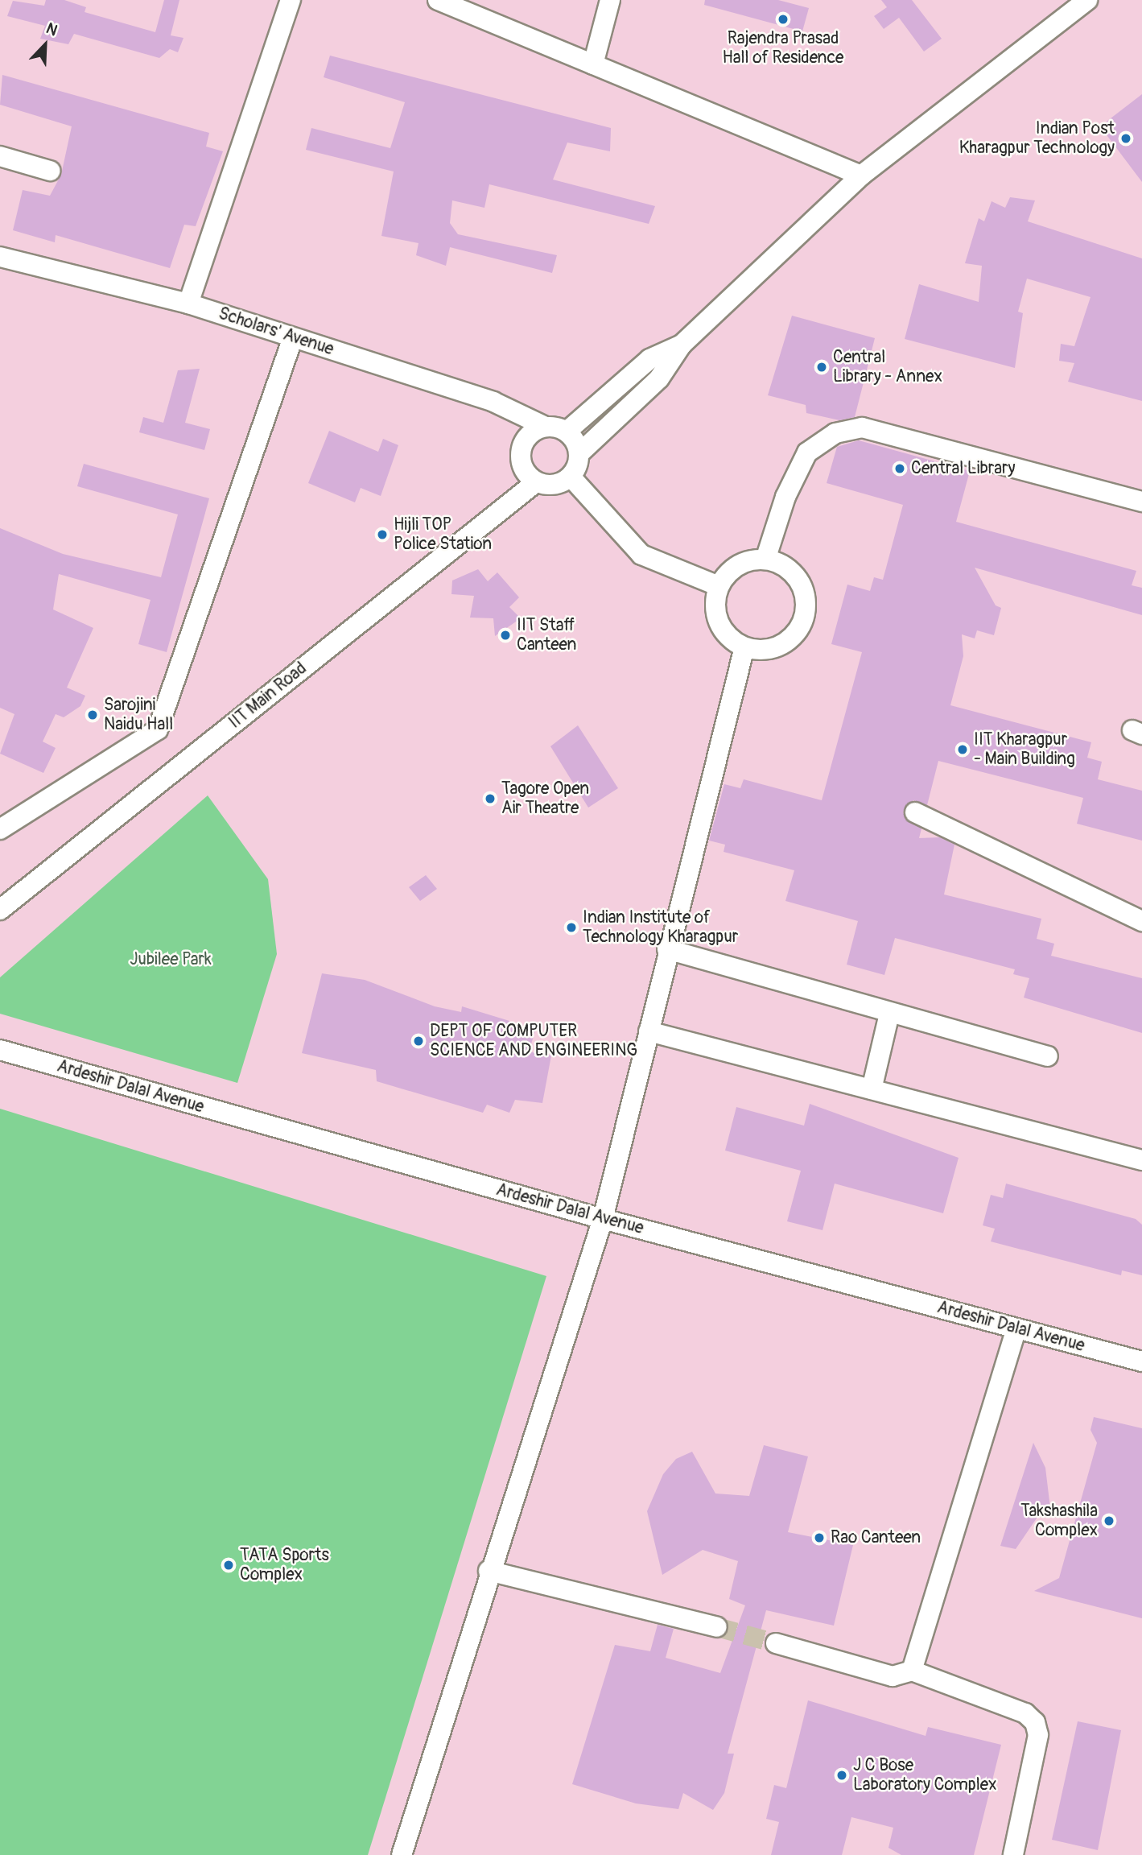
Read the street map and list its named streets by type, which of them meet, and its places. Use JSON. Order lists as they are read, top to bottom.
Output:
{
  "streets": {
    "street": ["Scholars' Avenue", "IIT Main Road", "Ardeshir Dalal Avenue"]
  },
  "crossings": [
    ["Scholars' Avenue", "IIT Main Road"]
  ],
  "parks": ["Jubilee Park"],
  "places": [
    "Rajendra Prasad Hall of Residence",
    "Indian Post Kharagpur Technology",
    "Central Library - Annex",
    "Central Library",
    "Hijli TOP Police Station",
    "IIT Staff Canteen",
    "Sarojini Naidu Hall",
    "IIT Kharagpur - Main Building",
    "Tagore Open Air Theatre",
    "Indian Institute of Technology Kharagpur",
    "DEPT OF COMPUTER SCIENCE AND ENGINEERING",
    "Takshashila Complex",
    "Rao Canteen",
    "TATA Sports Complex",
    "J C Bose Laboratory Complex"
  ],
  "north": "top right"
}
